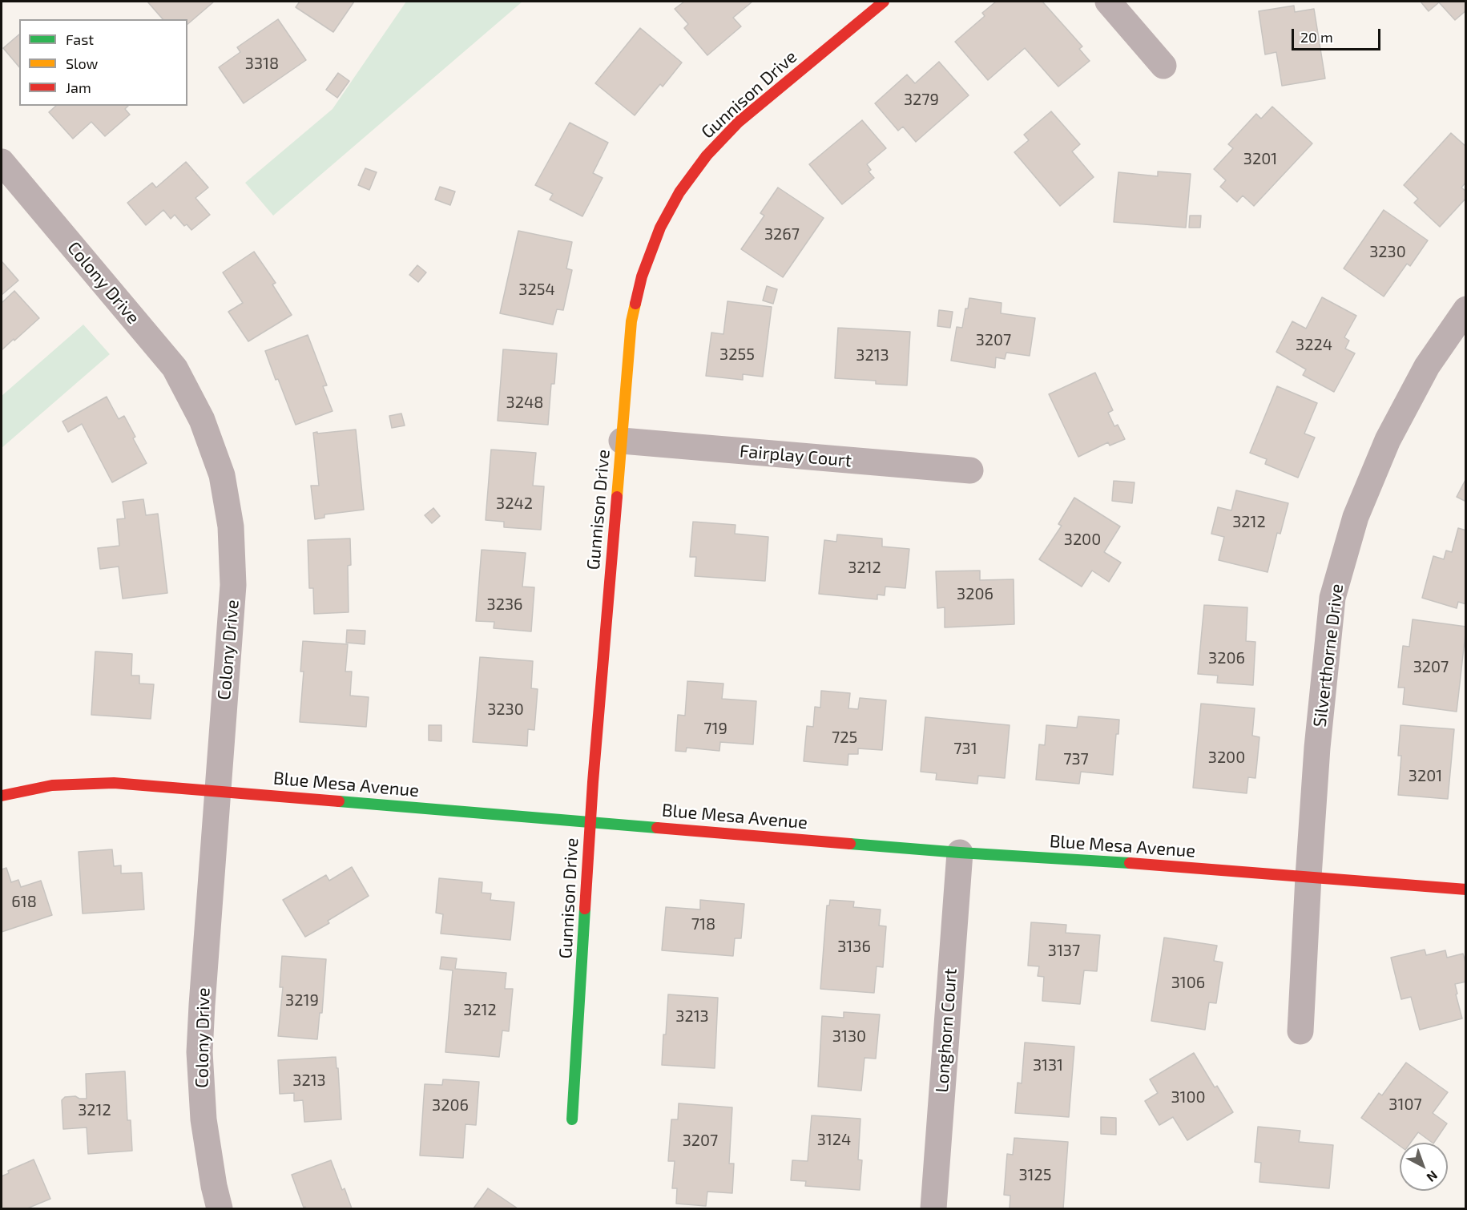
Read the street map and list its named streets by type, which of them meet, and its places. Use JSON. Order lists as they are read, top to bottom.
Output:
{
  "streets": {
    "street": [
      "Gunnison Drive",
      "Colony Drive",
      "Fairplay Court",
      "Silverthorne Drive",
      "Blue Mesa Avenue",
      "Longhorn Court"
    ]
  },
  "crossings": [
    ["Gunnison Drive", "Fairplay Court"],
    ["Gunnison Drive", "Blue Mesa Avenue"],
    ["Colony Drive", "Blue Mesa Avenue"],
    ["Silverthorne Drive", "Blue Mesa Avenue"],
    ["Blue Mesa Avenue", "Longhorn Court"]
  ],
  "house_numbers": [
    "3318",
    "3279",
    "3201",
    "3267",
    "3230",
    "3254",
    "3207",
    "3224",
    "3255",
    "3213",
    "3248",
    "3242",
    "3212",
    "3200",
    "3212",
    "3206",
    "3236",
    "3206",
    "3207",
    "3230",
    "719",
    "725",
    "731",
    "3200",
    "737",
    "3201",
    "618",
    "718",
    "3136",
    "3137",
    "3106",
    "3219",
    "3212",
    "3213",
    "3130",
    "3131",
    "3213",
    "3100",
    "3107",
    "3206",
    "3212",
    "3124",
    "3207",
    "3125"
  ],
  "legend": ["Fast", "Slow", "Jam"],
  "scale_bar": "20 m",
  "north": "bottom right"
}
